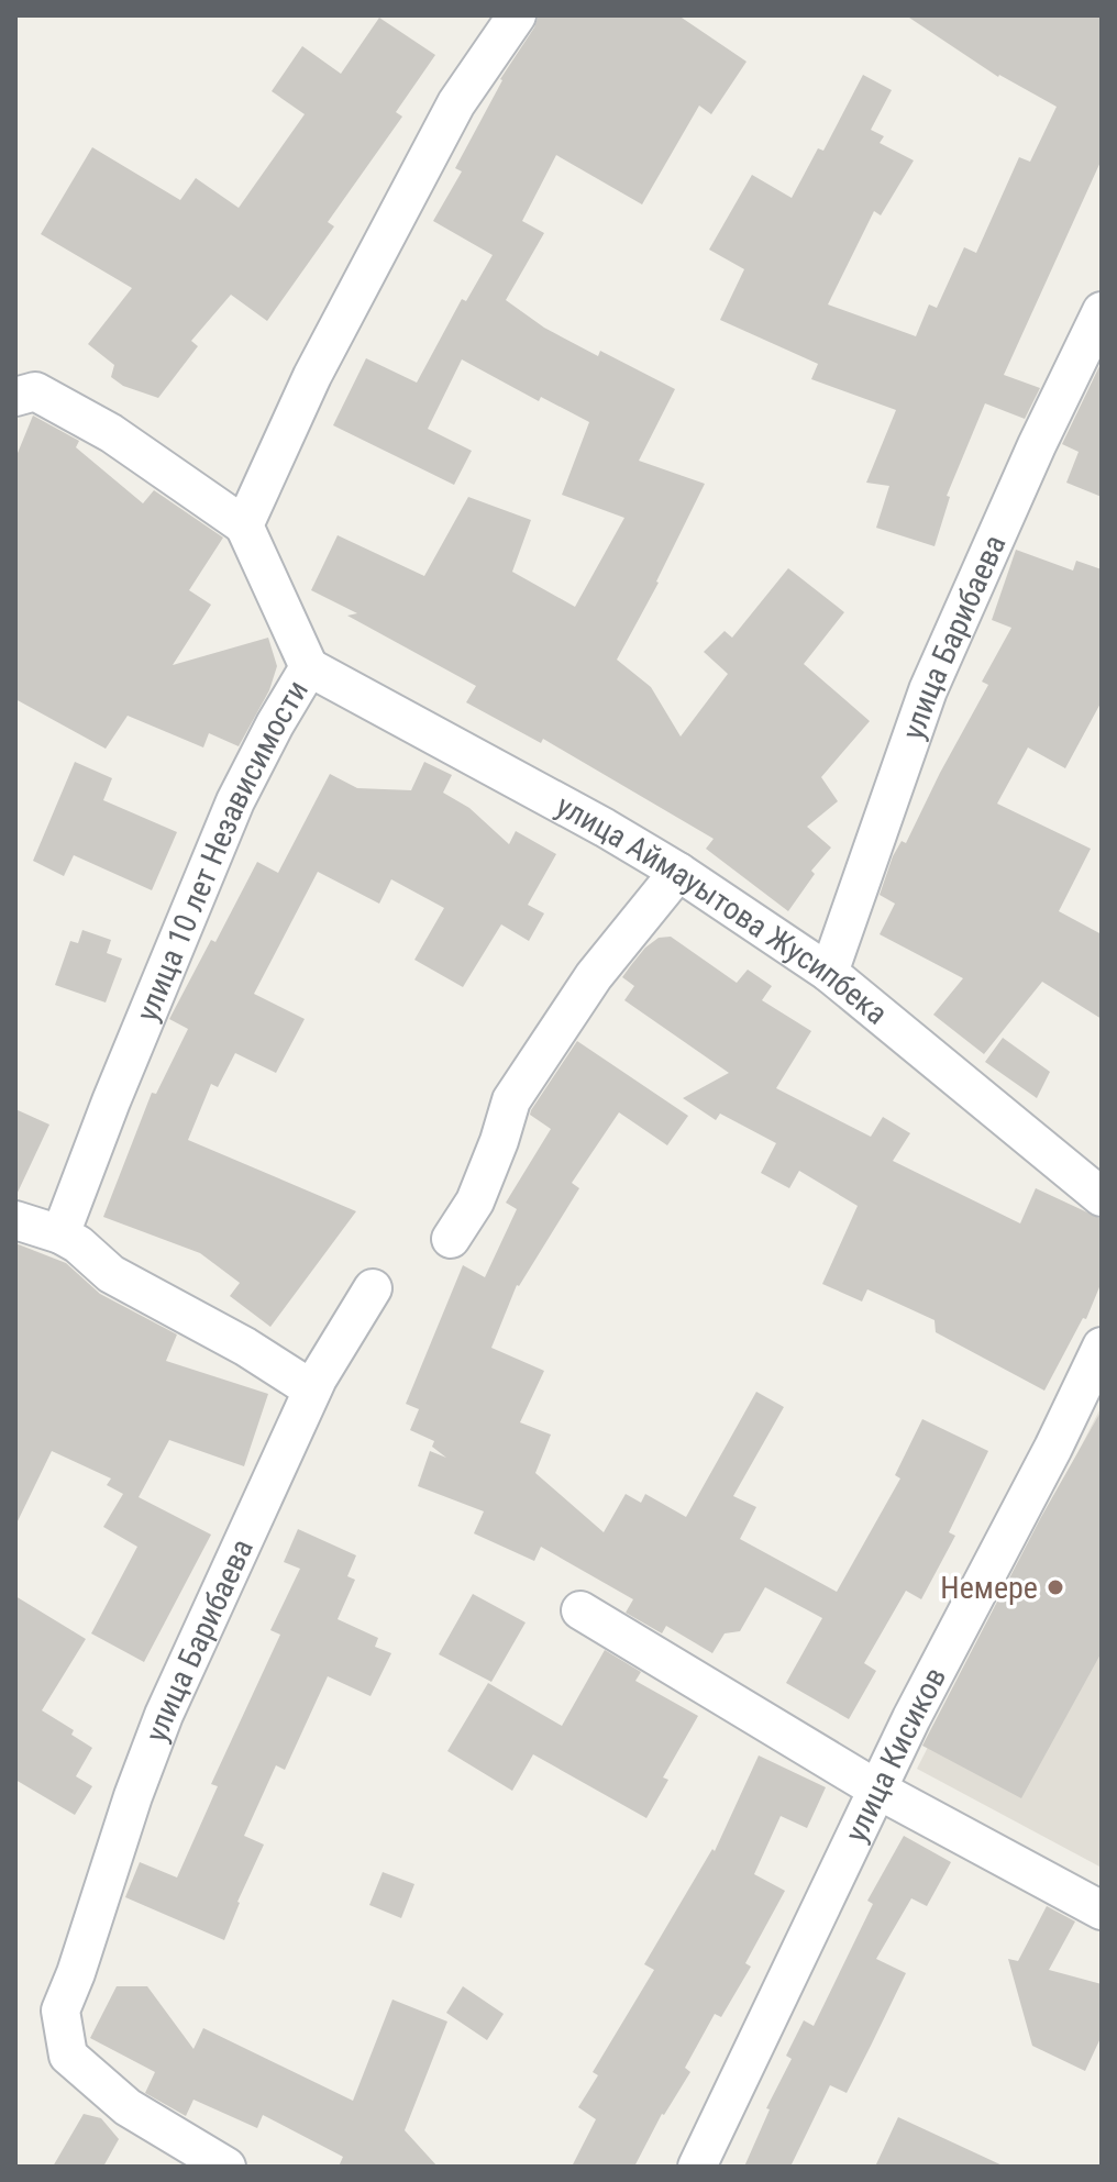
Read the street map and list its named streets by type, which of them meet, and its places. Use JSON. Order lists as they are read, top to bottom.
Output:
{
  "streets": {
    "street": [
      "улица Барибаева",
      "улица 10 лет Независимости",
      "улица Аймауытова Жусипбека",
      "улица Кисиков"
    ]
  },
  "crossings": [
    ["улица Барибаева", "улица Аймауытова Жусипбека"],
    ["улица 10 лет Независимости", "улица Аймауытова Жусипбека"]
  ],
  "places": ["Немере"]
}
